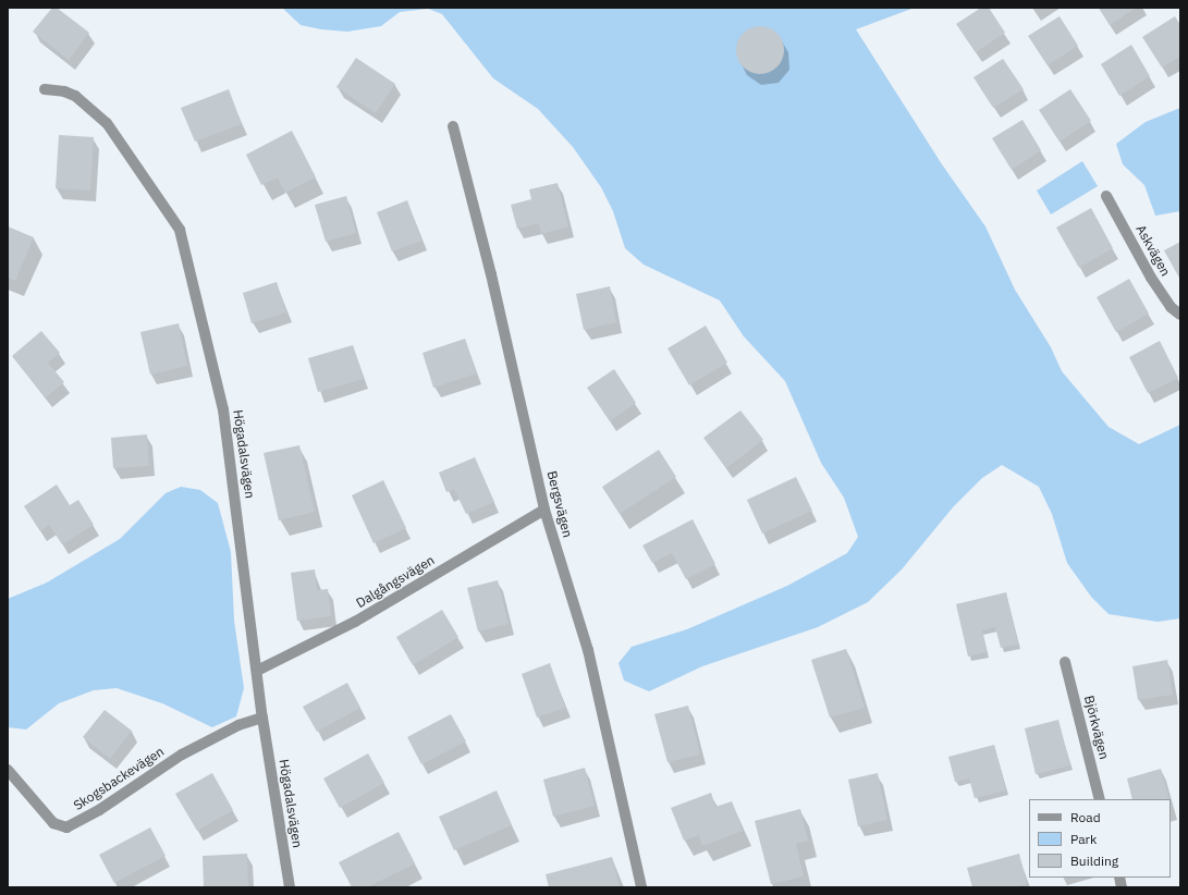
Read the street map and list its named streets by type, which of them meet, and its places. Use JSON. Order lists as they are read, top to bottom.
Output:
{
  "streets": {
    "street": [
      "Askvägen",
      "Högadalsvägen",
      "Bergsvägen",
      "Dalgångsvägen",
      "Björkvägen",
      "Skogsbackevägen"
    ]
  },
  "crossings": [
    ["Högadalsvägen", "Dalgångsvägen"],
    ["Högadalsvägen", "Skogsbackevägen"],
    ["Bergsvägen", "Dalgångsvägen"]
  ],
  "legend": ["Road", "Park", "Building"]
}
